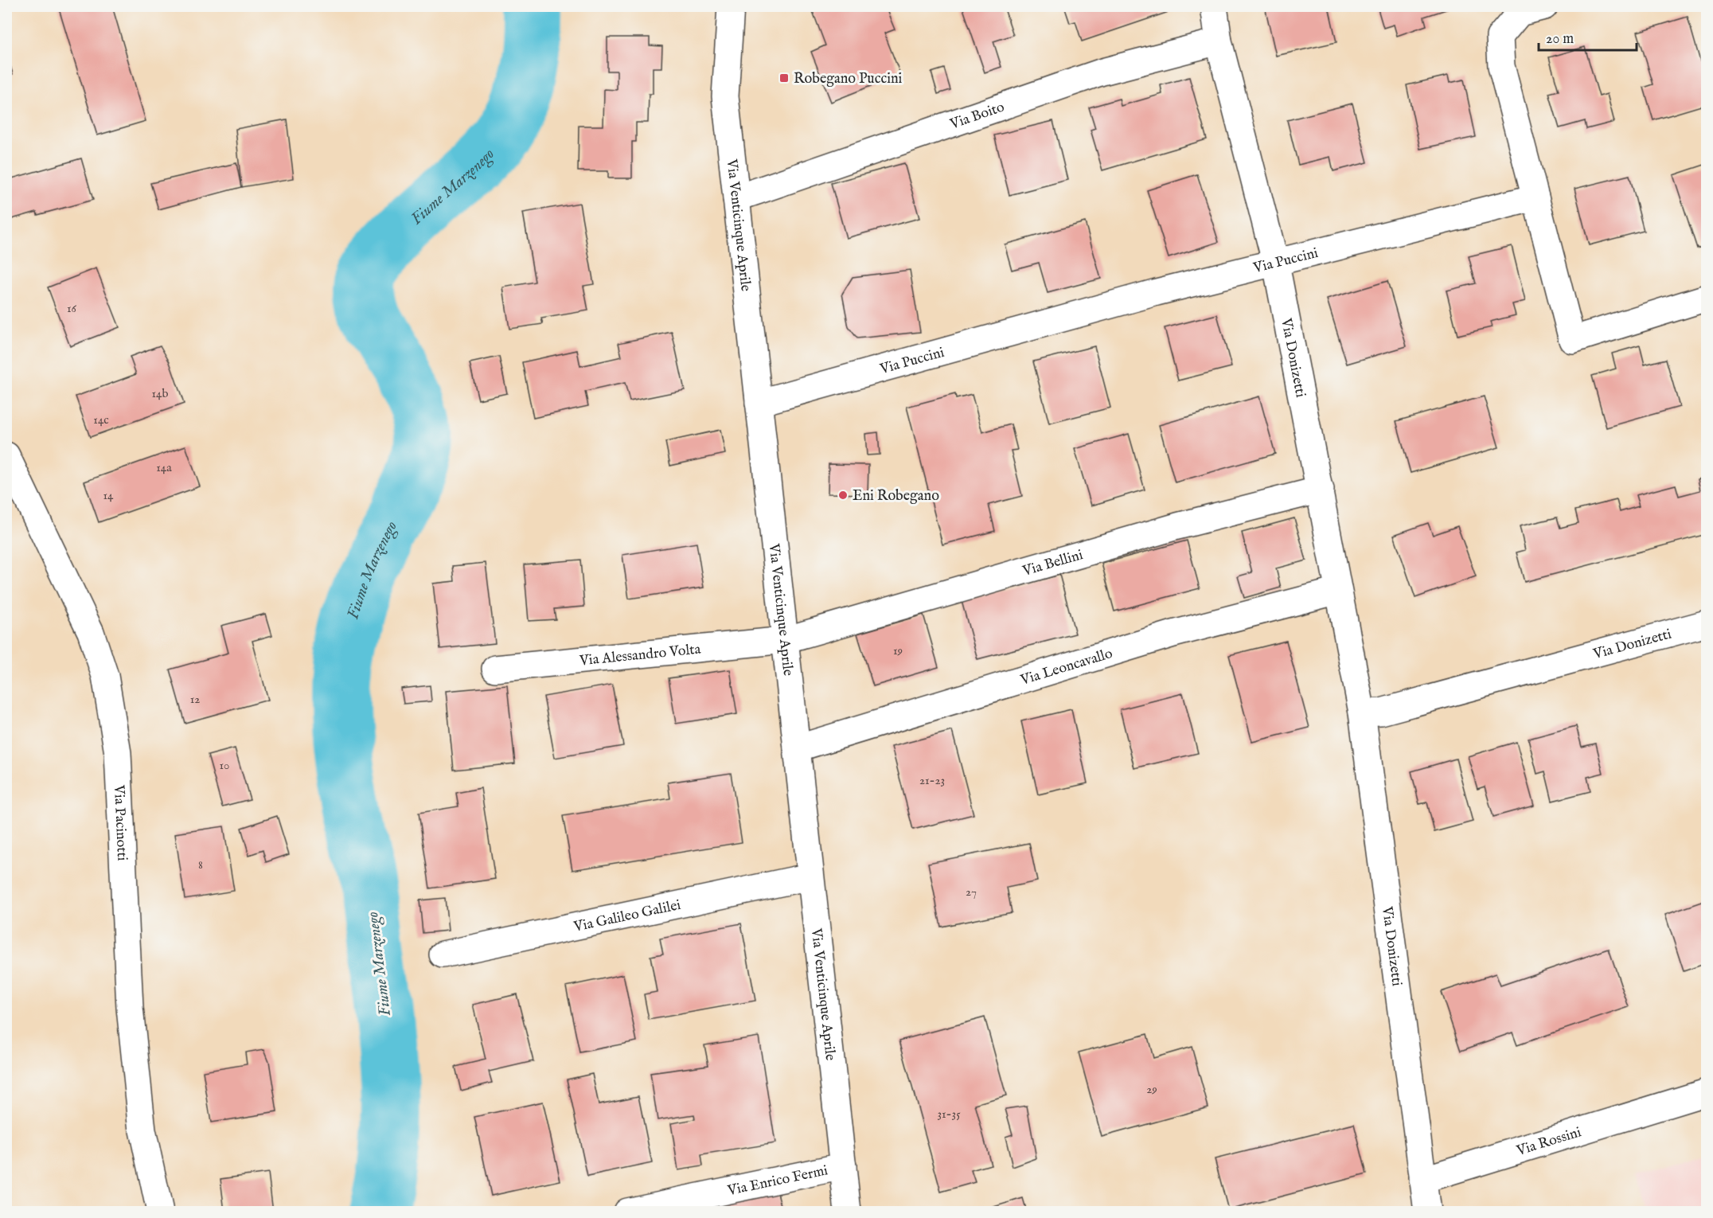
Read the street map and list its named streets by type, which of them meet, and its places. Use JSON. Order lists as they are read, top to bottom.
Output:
{
  "streets": {
    "street": [
      "Via Boito",
      "Via Venticinque Aprile",
      "Via Puccini",
      "Via Donizetti",
      "Via Bellini",
      "Via Alessandro Volta",
      "Via Leoncavallo",
      "Via Pacinotti",
      "Via Galileo Galilei",
      "Via Rossini",
      "Via Enrico Fermi"
    ]
  },
  "crossings": [
    ["Via Boito", "Via Venticinque Aprile"],
    ["Via Boito", "Via Donizetti"],
    ["Via Venticinque Aprile", "Via Puccini"],
    ["Via Venticinque Aprile", "Via Bellini"],
    ["Via Venticinque Aprile", "Via Alessandro Volta"],
    ["Via Venticinque Aprile", "Via Leoncavallo"],
    ["Via Venticinque Aprile", "Via Galileo Galilei"],
    ["Via Venticinque Aprile", "Via Enrico Fermi"],
    ["Via Puccini", "Via Donizetti"],
    ["Via Donizetti", "Via Bellini"],
    ["Via Donizetti", "Via Leoncavallo"],
    ["Via Donizetti", "Via Rossini"],
    ["Via Bellini", "Via Alessandro Volta"]
  ],
  "water": ["Fiume Marzenego"],
  "places": {
    "transit": ["Robegano Puccini"],
    "other": ["Eni Robegano"]
  },
  "house_numbers": [
    "16",
    "14b",
    "14c",
    "14a",
    "14",
    "19",
    "12",
    "10",
    "21-23",
    "8",
    "27",
    "29",
    "31-35"
  ],
  "scale_bar": "20 m"
}
